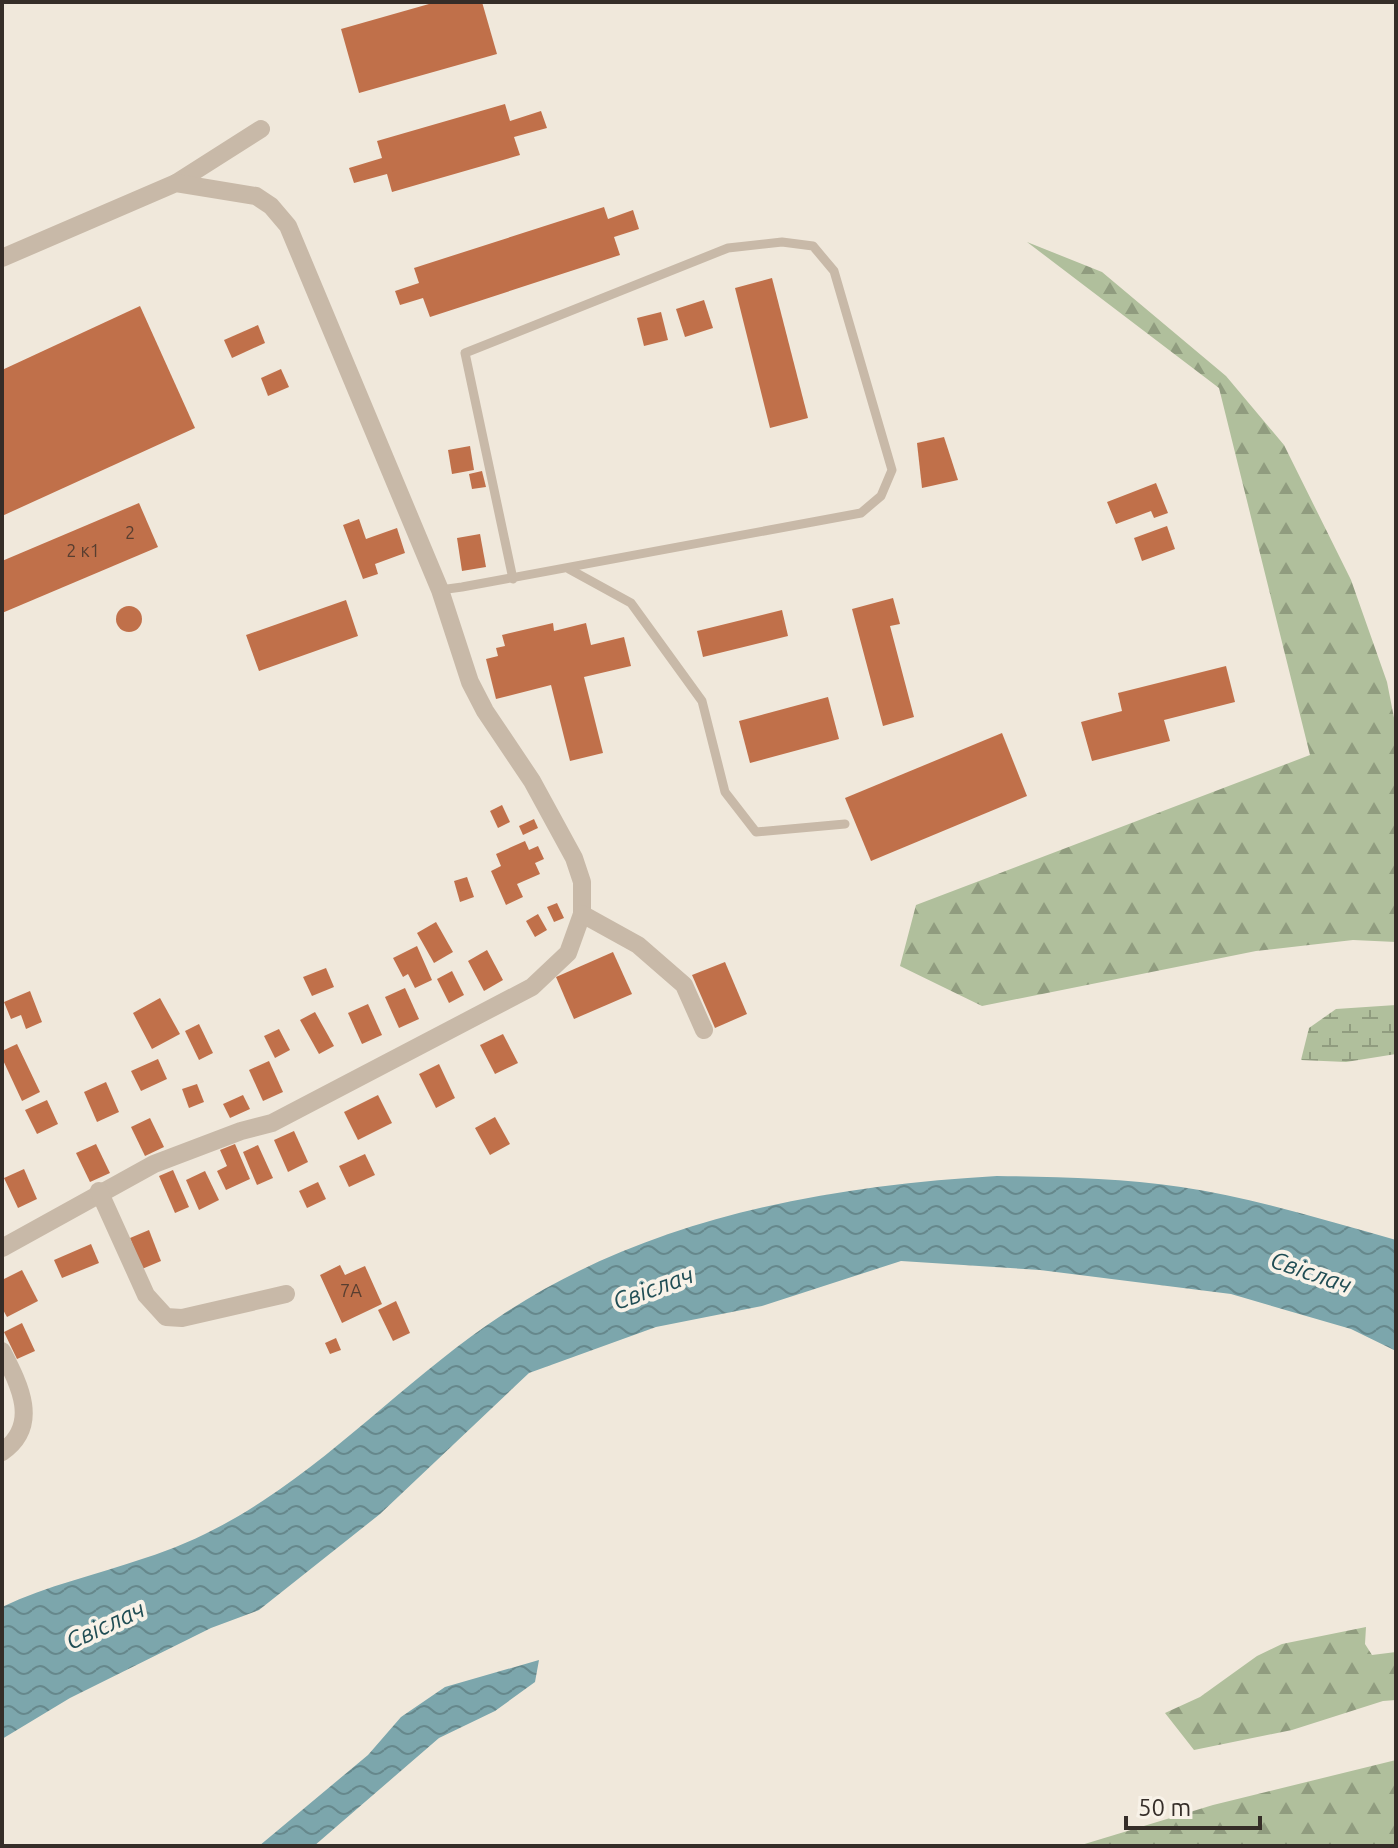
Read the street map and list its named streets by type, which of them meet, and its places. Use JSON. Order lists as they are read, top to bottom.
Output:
{
  "water": ["Свіслач"],
  "house_numbers": ["2", "2 к1", "7А"],
  "scale_bar": "50 m"
}
